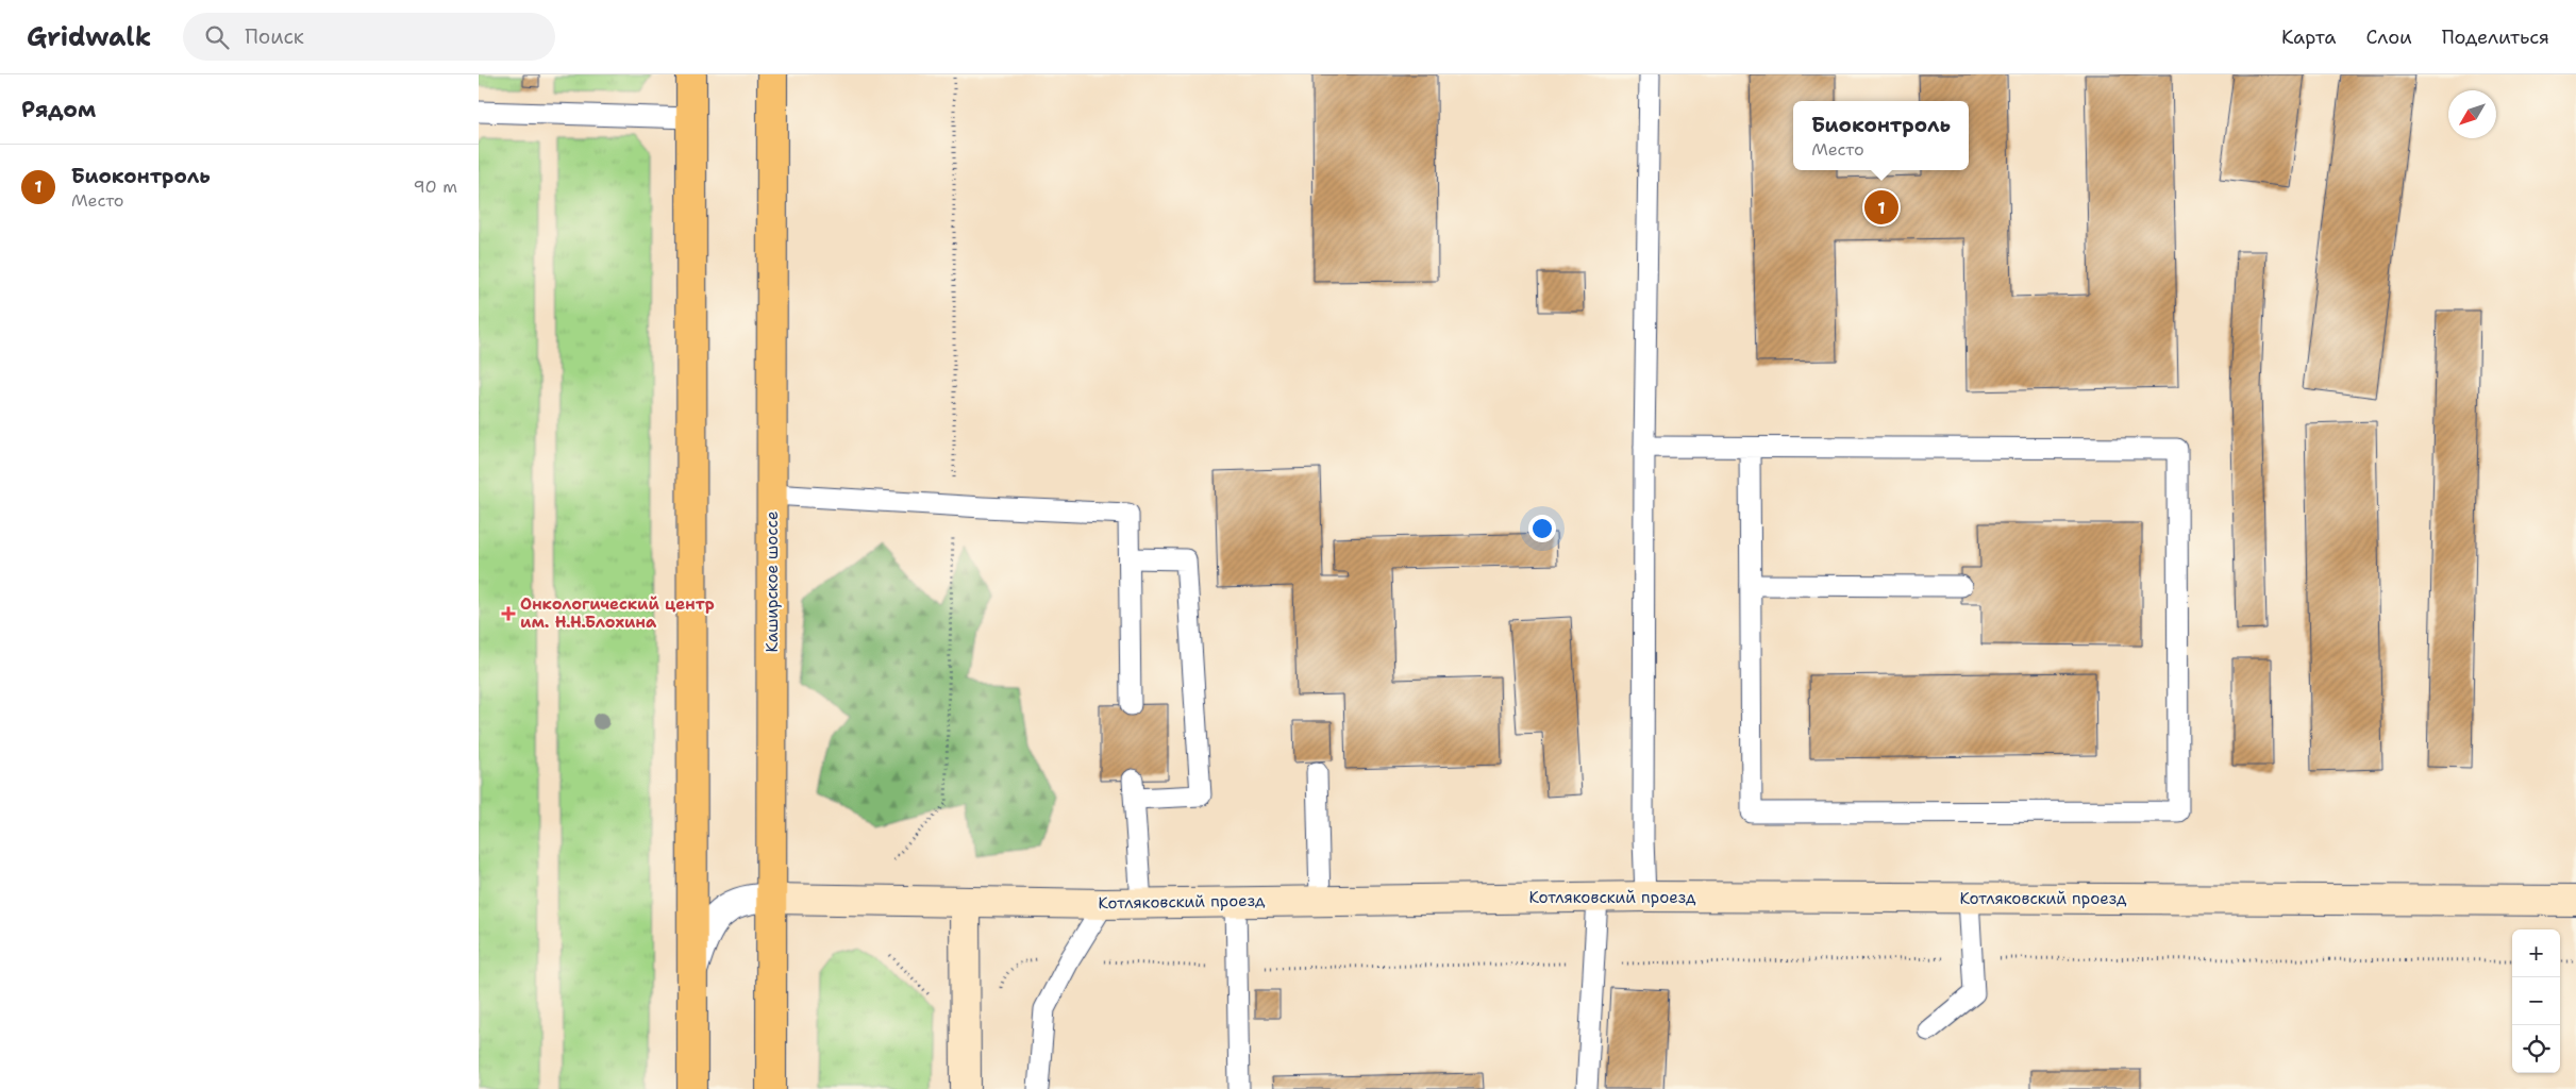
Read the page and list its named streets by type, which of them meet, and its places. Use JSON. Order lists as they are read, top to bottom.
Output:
{
  "streets": {
    "main road": ["Каширское шоссе", "Котляковский проезд"]
  },
  "crossings": [
    ["Каширское шоссе", "Котляковский проезд"]
  ],
  "places": {
    "health": ["Онкологический центр им. Н.Н.Блохина"]
  },
  "north": "bottom left",
  "page": {
    "header": "Gridwalk",
    "search": "Поиск",
    "nav": ["Карта", "Слои", "Поделиться"],
    "heading": "Рядом",
    "popup": ["Биоконтроль", "Место"],
    "list": [
      {
        "mark": "1",
        "name": "Биоконтроль",
        "note": "Место",
        "value": "90 m"
      }
    ],
    "pins": "1",
    "map_buttons": ["+", "−"]
  }
}
